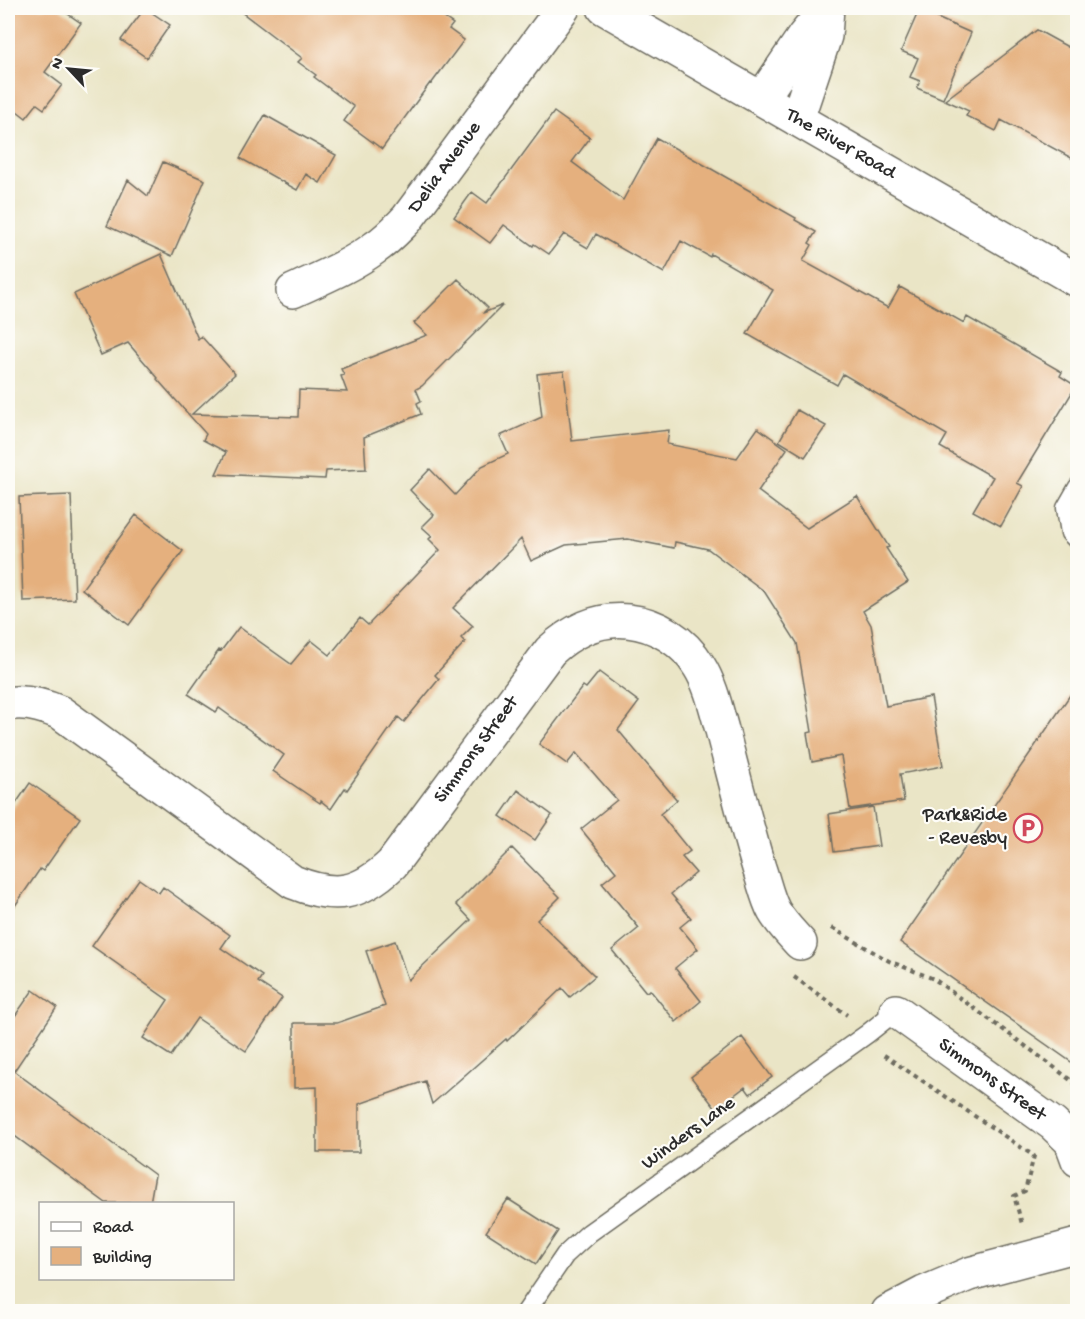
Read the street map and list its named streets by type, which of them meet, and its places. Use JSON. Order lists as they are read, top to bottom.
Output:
{
  "streets": {
    "street": ["The River Road", "Delia Avenue", "Simmons Street"],
    "lane": ["Winders Lane"]
  },
  "crossings": [
    ["Simmons Street", "Winders Lane"]
  ],
  "places": {
    "parking": ["Park&Ride - Revesby"]
  },
  "legend": ["Road", "Building"],
  "north": "top left"
}
